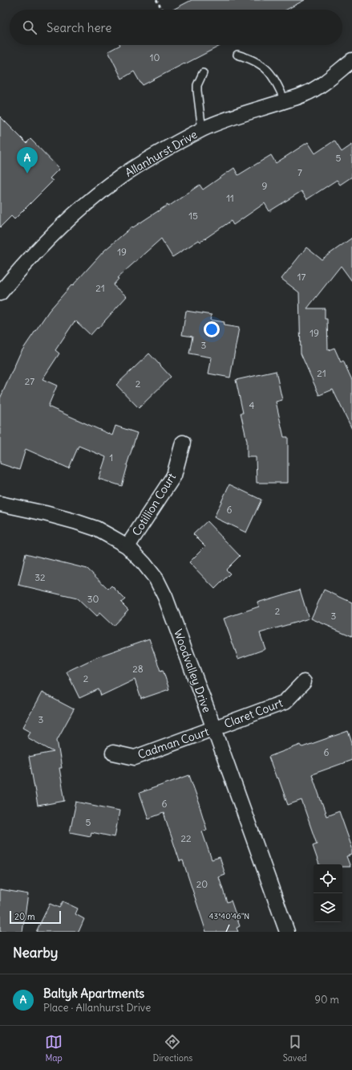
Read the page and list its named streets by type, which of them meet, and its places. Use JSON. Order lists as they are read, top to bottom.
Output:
{
  "streets": {
    "street": [
      "Allanhurst Drive",
      "Cotillion Court",
      "Woodvalley Drive",
      "Claret Court",
      "Cadman Court"
    ]
  },
  "crossings": [
    ["Cotillion Court", "Woodvalley Drive"],
    ["Woodvalley Drive", "Claret Court"],
    ["Woodvalley Drive", "Cadman Court"],
    ["Claret Court", "Cadman Court"]
  ],
  "house_numbers": [
    "10",
    "5",
    "7",
    "9",
    "11",
    "15",
    "19",
    "17",
    "21",
    "19",
    "3",
    "21",
    "27",
    "2",
    "4",
    "1",
    "6",
    "32",
    "30",
    "2",
    "3",
    "28",
    "2",
    "3",
    "6",
    "6",
    "5",
    "22",
    "20"
  ],
  "scale_bar": "20 m",
  "page": {
    "search": "Search here",
    "pins": "A",
    "scale": "20 m",
    "heading": "Nearby",
    "list": [
      {
        "mark": "A",
        "name": "Baltyk Apartments",
        "note": "Place · Allanhurst Drive",
        "value": "90 m"
      }
    ],
    "nav": ["Map", "Directions", "Saved"]
  },
  "coordinates": ["43°40'46\"N"]
}
